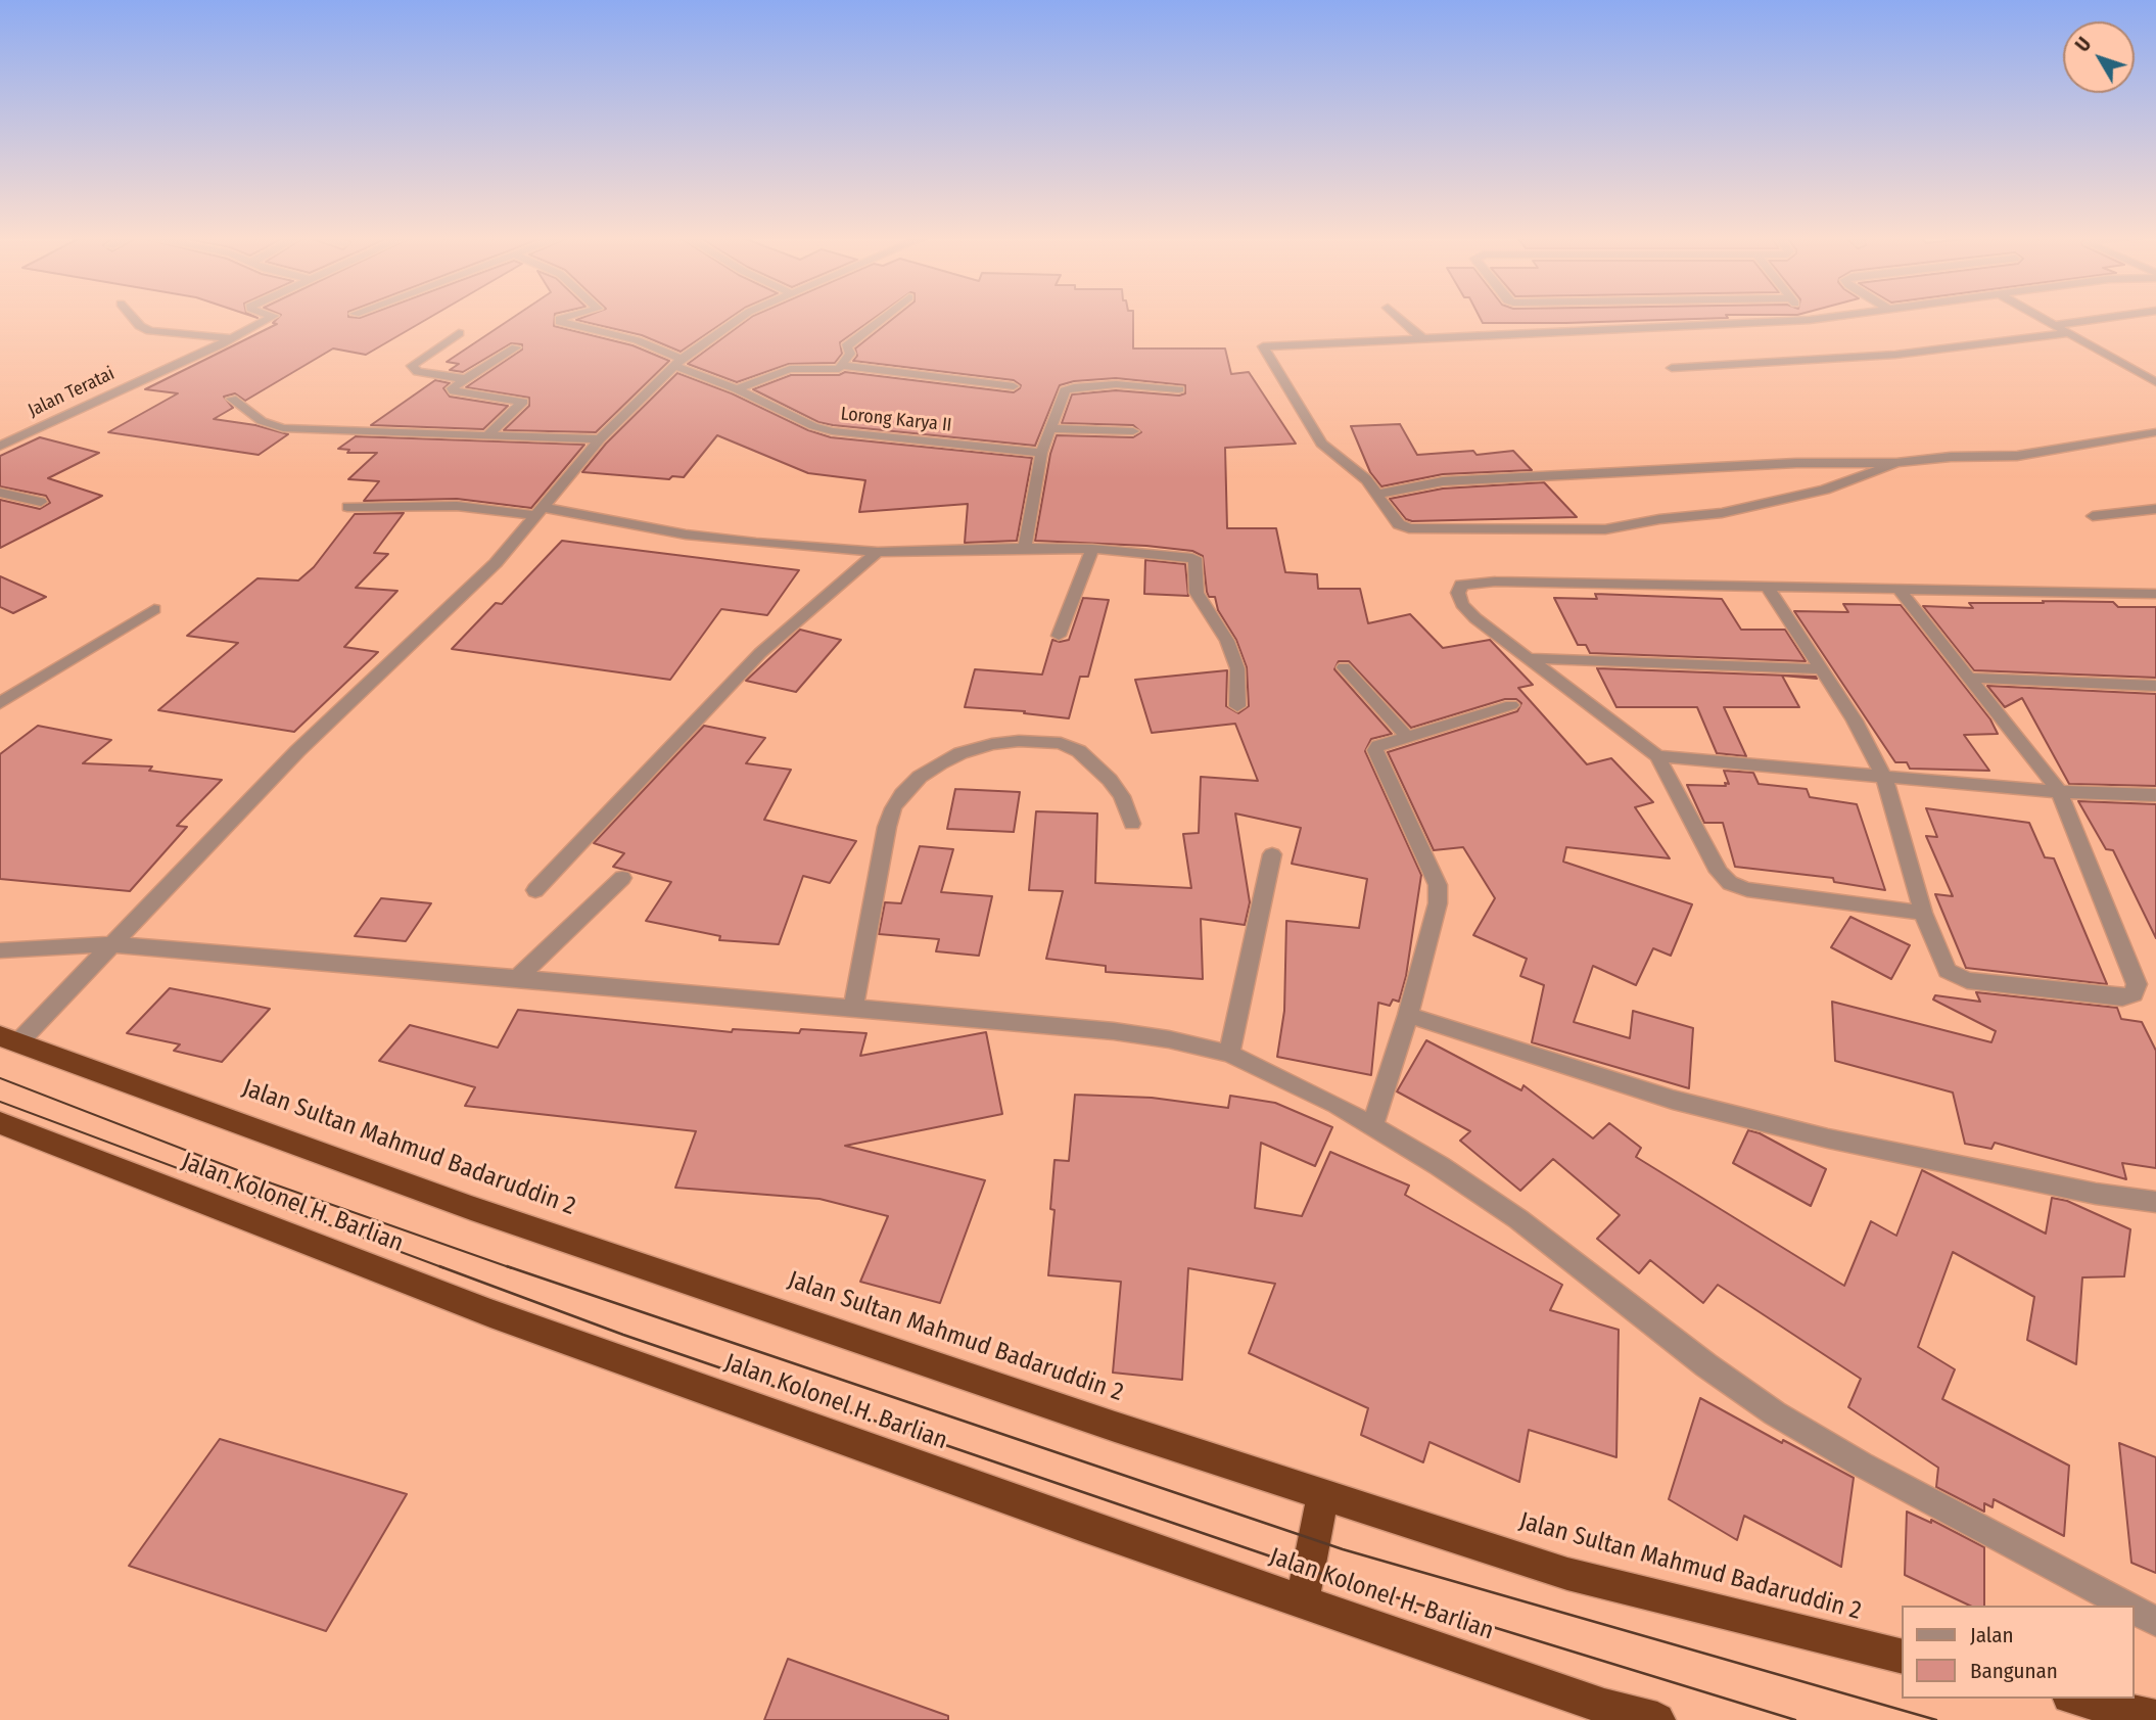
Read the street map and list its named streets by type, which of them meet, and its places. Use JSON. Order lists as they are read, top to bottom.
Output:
{
  "streets": {
    "highway": ["Jalan Sultan Mahmud Badaruddin 2", "Jalan Kolonel H. Barlian"],
    "street": ["Jalan Teratai", "Lorong Karya II"]
  },
  "legend": ["Jalan", "Bangunan"],
  "north": "top left"
}
